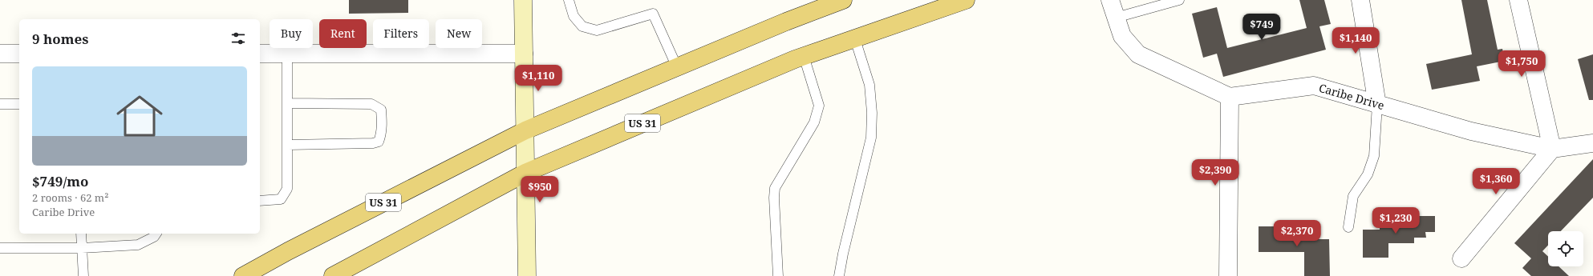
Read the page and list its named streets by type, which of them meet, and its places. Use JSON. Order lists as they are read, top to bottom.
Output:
{
  "streets": {
    "main road": ["US 31"],
    "street": ["Caribe Drive"]
  },
  "page": {
    "price": [
      "$749",
      "$1,140",
      "$1,750",
      "$1,110",
      "$2,390",
      "$1,360",
      "$950",
      "$1,230",
      "$2,370"
    ],
    "chip": [
      "Buy",
      "Rent",
      "Filters",
      "New"
    ],
    "heading": "9 homes",
    "list": [
      {
        "name": "$749/mo",
        "note": "2 rooms · 62 m² · Caribe Drive"
      }
    ]
  }
}
